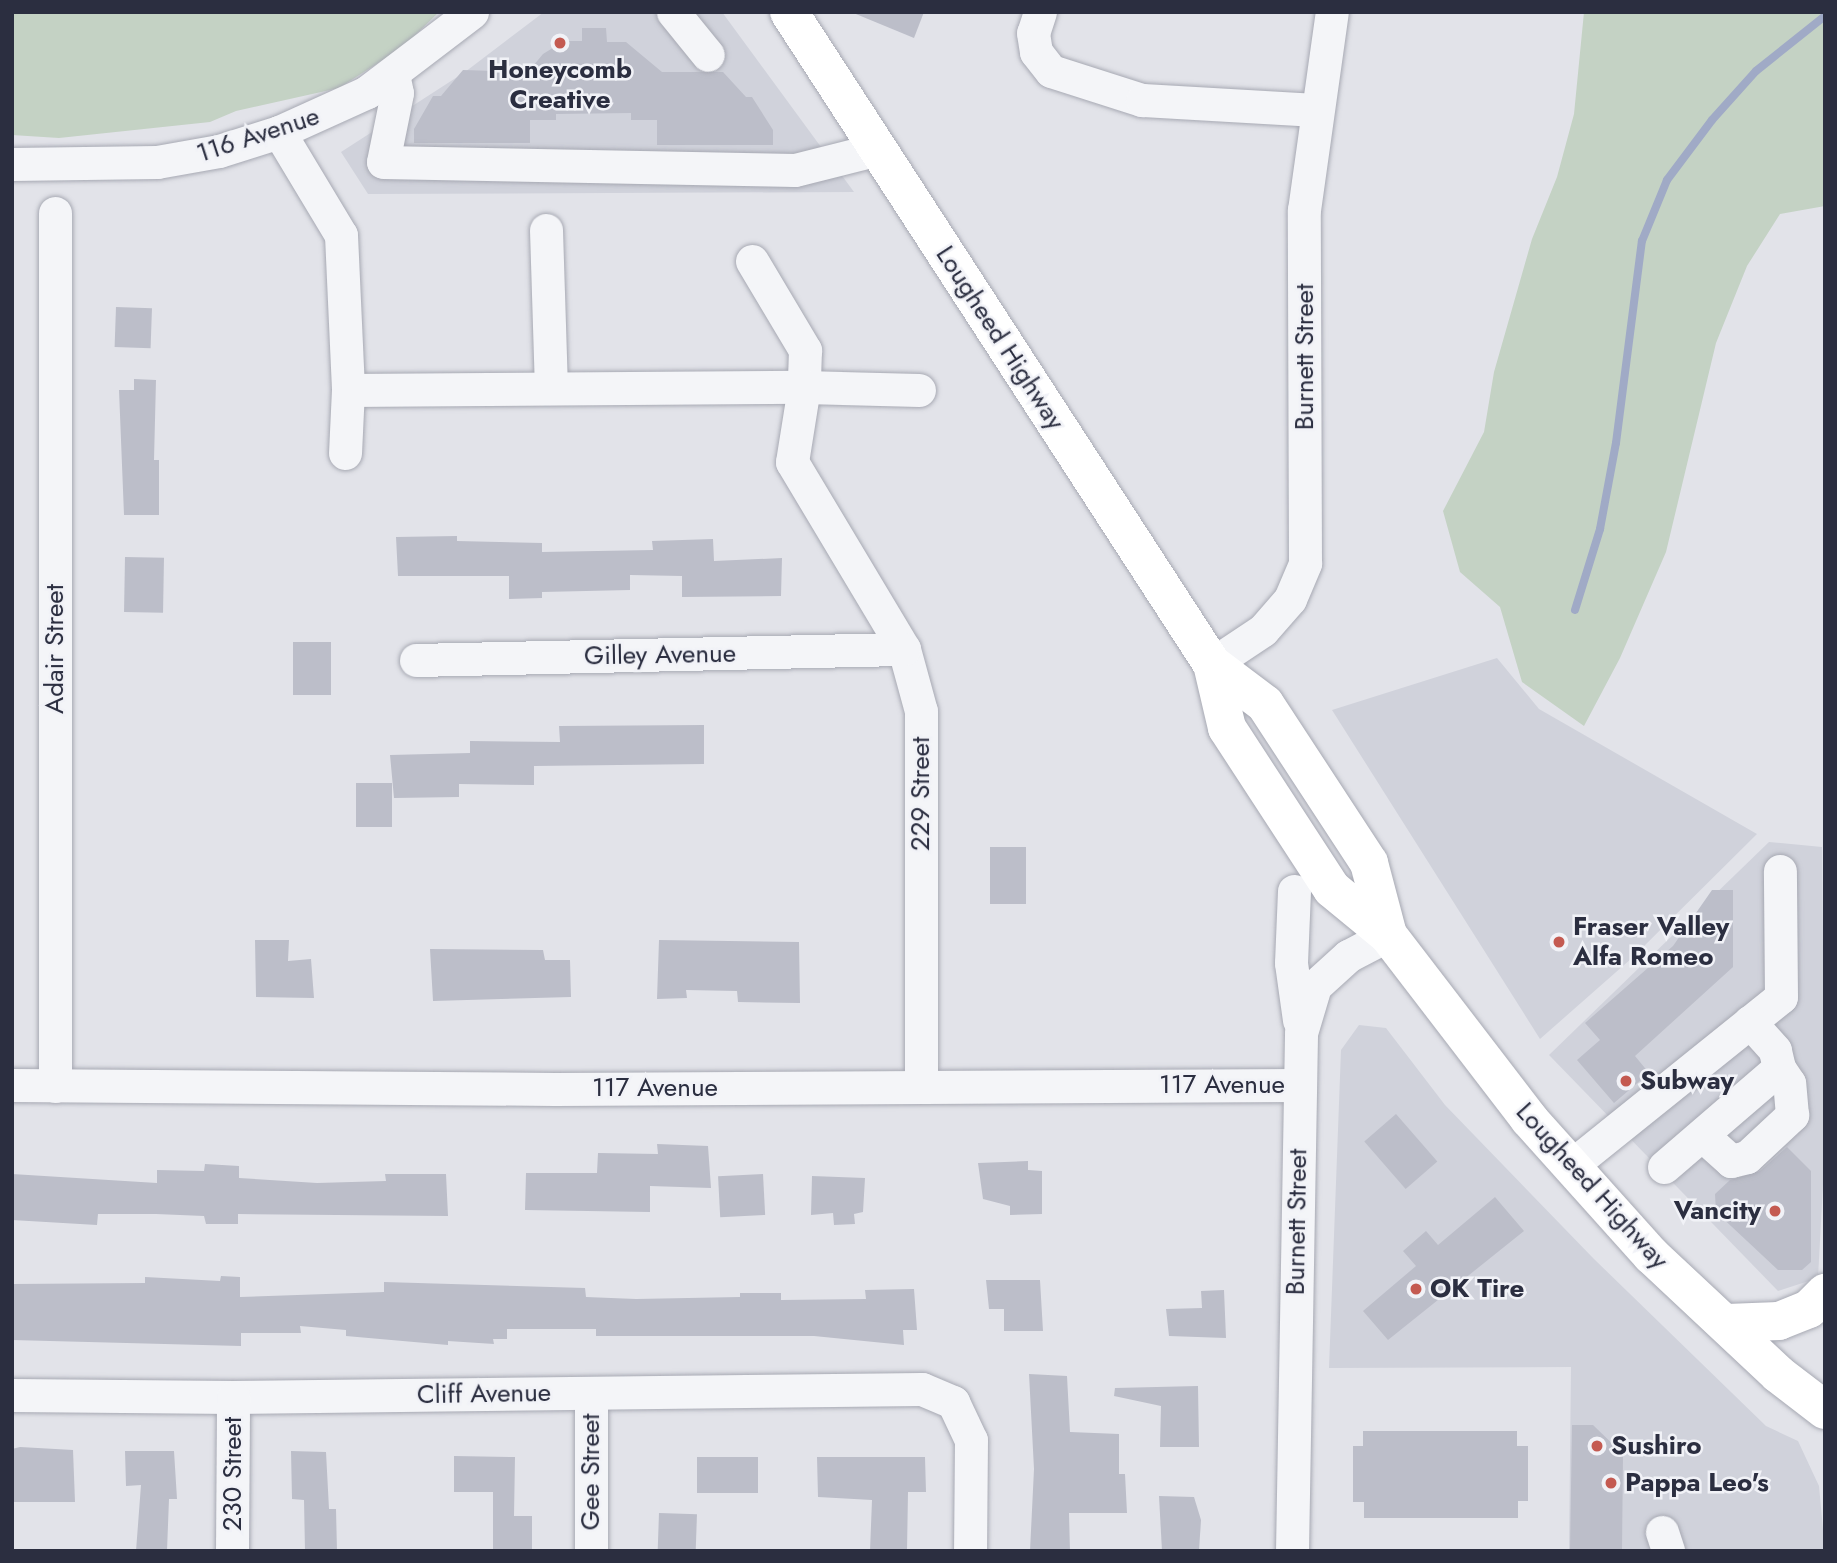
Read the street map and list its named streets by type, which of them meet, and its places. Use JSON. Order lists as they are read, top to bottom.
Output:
{
  "streets": {
    "main road": ["Lougheed Highway"],
    "street": [
      "116 Avenue",
      "Burnett Street",
      "Adair Street",
      "Gilley Avenue",
      "229 Street",
      "117 Avenue",
      "Cliff Avenue",
      "Gee Street",
      "230 Street"
    ]
  },
  "crossings": [
    ["Lougheed Highway", "Burnett Street"],
    ["Burnett Street", "117 Avenue"],
    ["Adair Street", "117 Avenue"],
    ["Gilley Avenue", "229 Street"],
    ["229 Street", "117 Avenue"],
    ["Cliff Avenue", "Gee Street"],
    ["Cliff Avenue", "230 Street"]
  ],
  "places": [
    "Honeycomb Creative",
    "Fraser Valley Alfa Romeo",
    "Subway",
    "Vancity",
    "OK Tire",
    "Sushiro",
    "Pappa Leo's"
  ]
}
